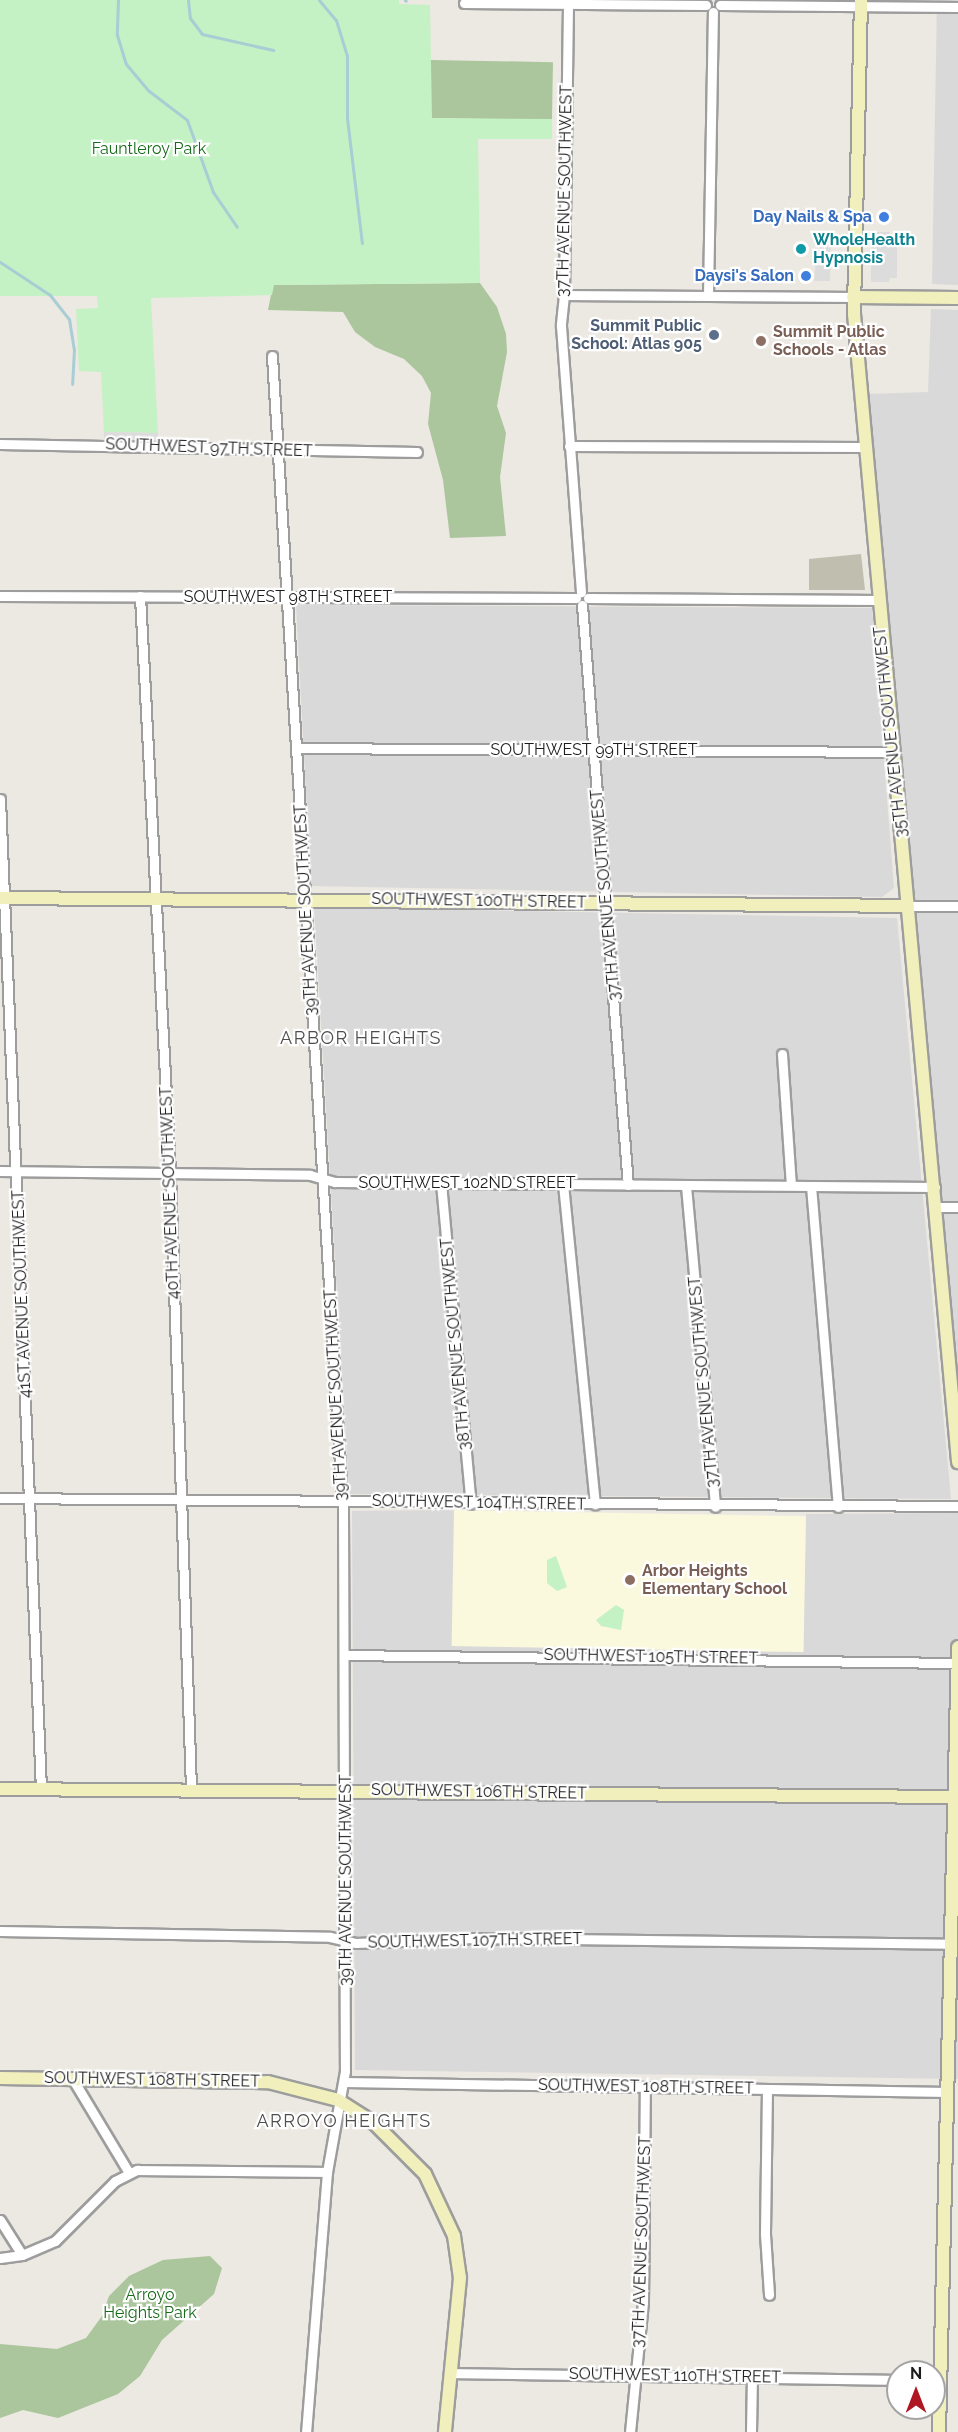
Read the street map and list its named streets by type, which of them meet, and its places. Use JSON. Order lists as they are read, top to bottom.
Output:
{
  "streets": {
    "street": [
      "37TH AVENUE SOUTHWEST",
      "SOUTHWEST 97TH STREET",
      "SOUTHWEST 98TH STREET",
      "35TH AVENUE SOUTHWEST",
      "SOUTHWEST 99TH STREET",
      "SOUTHWEST 100TH STREET",
      "39TH AVENUE SOUTHWEST",
      "SOUTHWEST 102ND STREET",
      "40TH AVENUE SOUTHWEST",
      "41ST AVENUE SOUTHWEST",
      "38TH AVENUE SOUTHWEST",
      "SOUTHWEST 104TH STREET",
      "SOUTHWEST 105TH STREET",
      "SOUTHWEST 106TH STREET",
      "SOUTHWEST 107TH STREET",
      "SOUTHWEST 108TH STREET",
      "SOUTHWEST 110TH STREET"
    ]
  },
  "crossings": [
    ["37TH AVENUE SOUTHWEST", "SOUTHWEST 98TH STREET"],
    ["37TH AVENUE SOUTHWEST", "SOUTHWEST 99TH STREET"],
    ["37TH AVENUE SOUTHWEST", "SOUTHWEST 100TH STREET"],
    ["37TH AVENUE SOUTHWEST", "SOUTHWEST 102ND STREET"],
    ["37TH AVENUE SOUTHWEST", "SOUTHWEST 104TH STREET"],
    ["37TH AVENUE SOUTHWEST", "SOUTHWEST 108TH STREET"],
    ["37TH AVENUE SOUTHWEST", "SOUTHWEST 110TH STREET"],
    ["SOUTHWEST 97TH STREET", "39TH AVENUE SOUTHWEST"],
    ["SOUTHWEST 98TH STREET", "35TH AVENUE SOUTHWEST"],
    ["SOUTHWEST 98TH STREET", "39TH AVENUE SOUTHWEST"],
    ["SOUTHWEST 98TH STREET", "40TH AVENUE SOUTHWEST"],
    ["35TH AVENUE SOUTHWEST", "SOUTHWEST 99TH STREET"],
    ["35TH AVENUE SOUTHWEST", "SOUTHWEST 100TH STREET"],
    ["35TH AVENUE SOUTHWEST", "SOUTHWEST 102ND STREET"],
    ["SOUTHWEST 99TH STREET", "39TH AVENUE SOUTHWEST"],
    ["SOUTHWEST 100TH STREET", "39TH AVENUE SOUTHWEST"],
    ["SOUTHWEST 100TH STREET", "40TH AVENUE SOUTHWEST"],
    ["SOUTHWEST 100TH STREET", "41ST AVENUE SOUTHWEST"],
    ["39TH AVENUE SOUTHWEST", "SOUTHWEST 102ND STREET"],
    ["39TH AVENUE SOUTHWEST", "SOUTHWEST 104TH STREET"],
    ["39TH AVENUE SOUTHWEST", "SOUTHWEST 105TH STREET"],
    ["39TH AVENUE SOUTHWEST", "SOUTHWEST 106TH STREET"],
    ["39TH AVENUE SOUTHWEST", "SOUTHWEST 107TH STREET"],
    ["39TH AVENUE SOUTHWEST", "SOUTHWEST 108TH STREET"],
    ["SOUTHWEST 102ND STREET", "40TH AVENUE SOUTHWEST"],
    ["SOUTHWEST 102ND STREET", "41ST AVENUE SOUTHWEST"],
    ["SOUTHWEST 102ND STREET", "38TH AVENUE SOUTHWEST"],
    ["40TH AVENUE SOUTHWEST", "SOUTHWEST 104TH STREET"],
    ["40TH AVENUE SOUTHWEST", "SOUTHWEST 106TH STREET"],
    ["41ST AVENUE SOUTHWEST", "SOUTHWEST 104TH STREET"],
    ["41ST AVENUE SOUTHWEST", "SOUTHWEST 106TH STREET"],
    ["38TH AVENUE SOUTHWEST", "SOUTHWEST 104TH STREET"],
    ["SOUTHWEST 108TH STREET", "SOUTHWEST 110TH STREET"]
  ],
  "districts": ["ARBOR HEIGHTS", "ARROYO HEIGHTS"],
  "parks": ["Fauntleroy Park", "Arroyo Heights Park"],
  "places": [
    "Day Nails & Spa",
    "WholeHealth Hypnosis",
    "Daysi's Salon",
    "Summit Public School: Atlas 905",
    "Summit Public Schools - Atlas",
    "Arbor Heights Elementary School"
  ],
  "north": "top"
}
